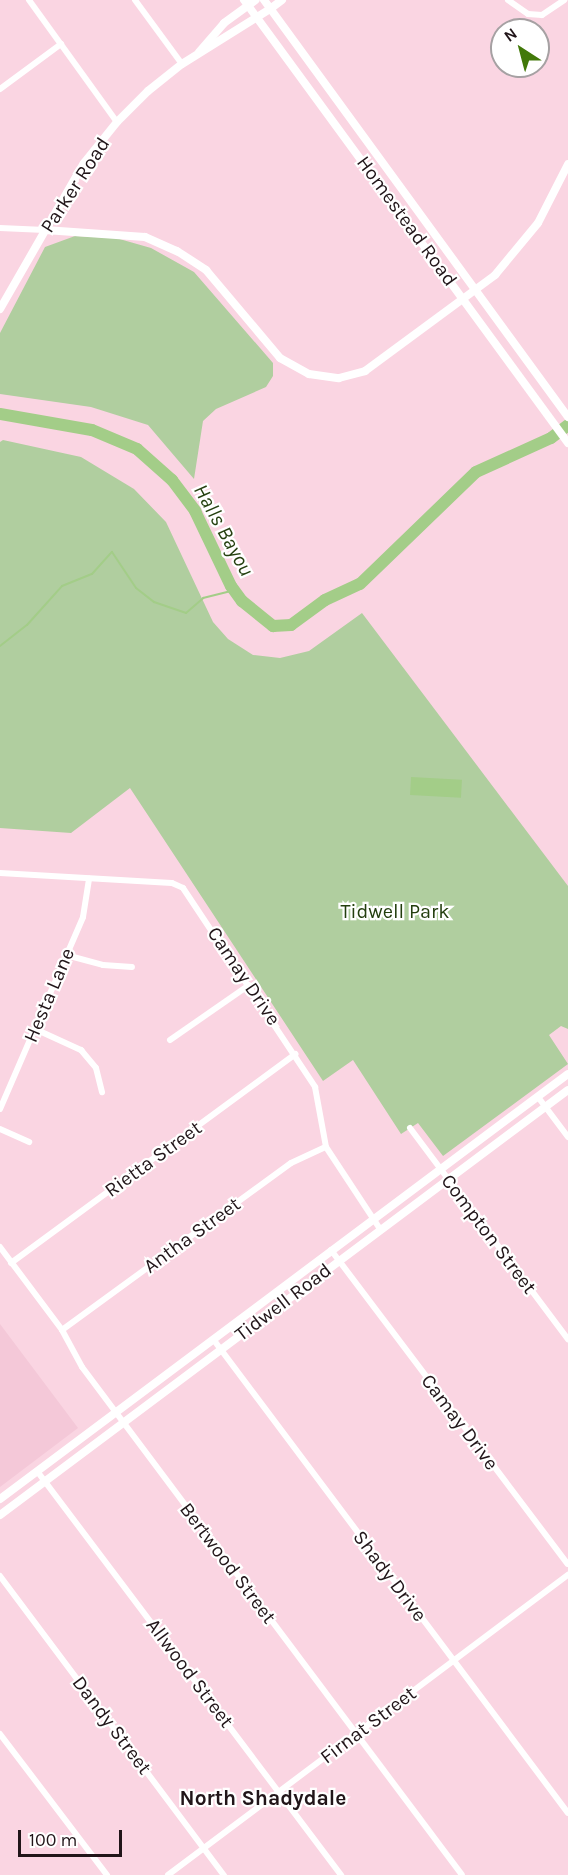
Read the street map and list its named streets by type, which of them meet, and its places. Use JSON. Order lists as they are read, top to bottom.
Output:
{
  "streets": {
    "main road": ["Parker Road", "Homestead Road", "Tidwell Road"],
    "street": [
      "Camay Drive",
      "Hesta Lane",
      "Rietta Street",
      "Compton Street",
      "Antha Street",
      "Bertwood Street",
      "Shady Drive",
      "Allwood Street",
      "Dandy Street",
      "Firnat Street"
    ]
  },
  "crossings": [
    ["Parker Road", "Homestead Road"],
    ["Camay Drive", "Hesta Lane"],
    ["Camay Drive", "Rietta Street"],
    ["Camay Drive", "Antha Street"],
    ["Camay Drive", "Tidwell Road"],
    ["Rietta Street", "Bertwood Street"],
    ["Compton Street", "Tidwell Road"],
    ["Antha Street", "Bertwood Street"],
    ["Tidwell Road", "Bertwood Street"],
    ["Tidwell Road", "Shady Drive"],
    ["Tidwell Road", "Allwood Street"],
    ["Bertwood Street", "Firnat Street"],
    ["Shady Drive", "Firnat Street"],
    ["Allwood Street", "Firnat Street"],
    ["Dandy Street", "Firnat Street"]
  ],
  "districts": ["North Shadydale"],
  "water": ["Halls Bayou"],
  "parks": ["Tidwell Park"],
  "scale_bar": "100 m",
  "north": "top left"
}
